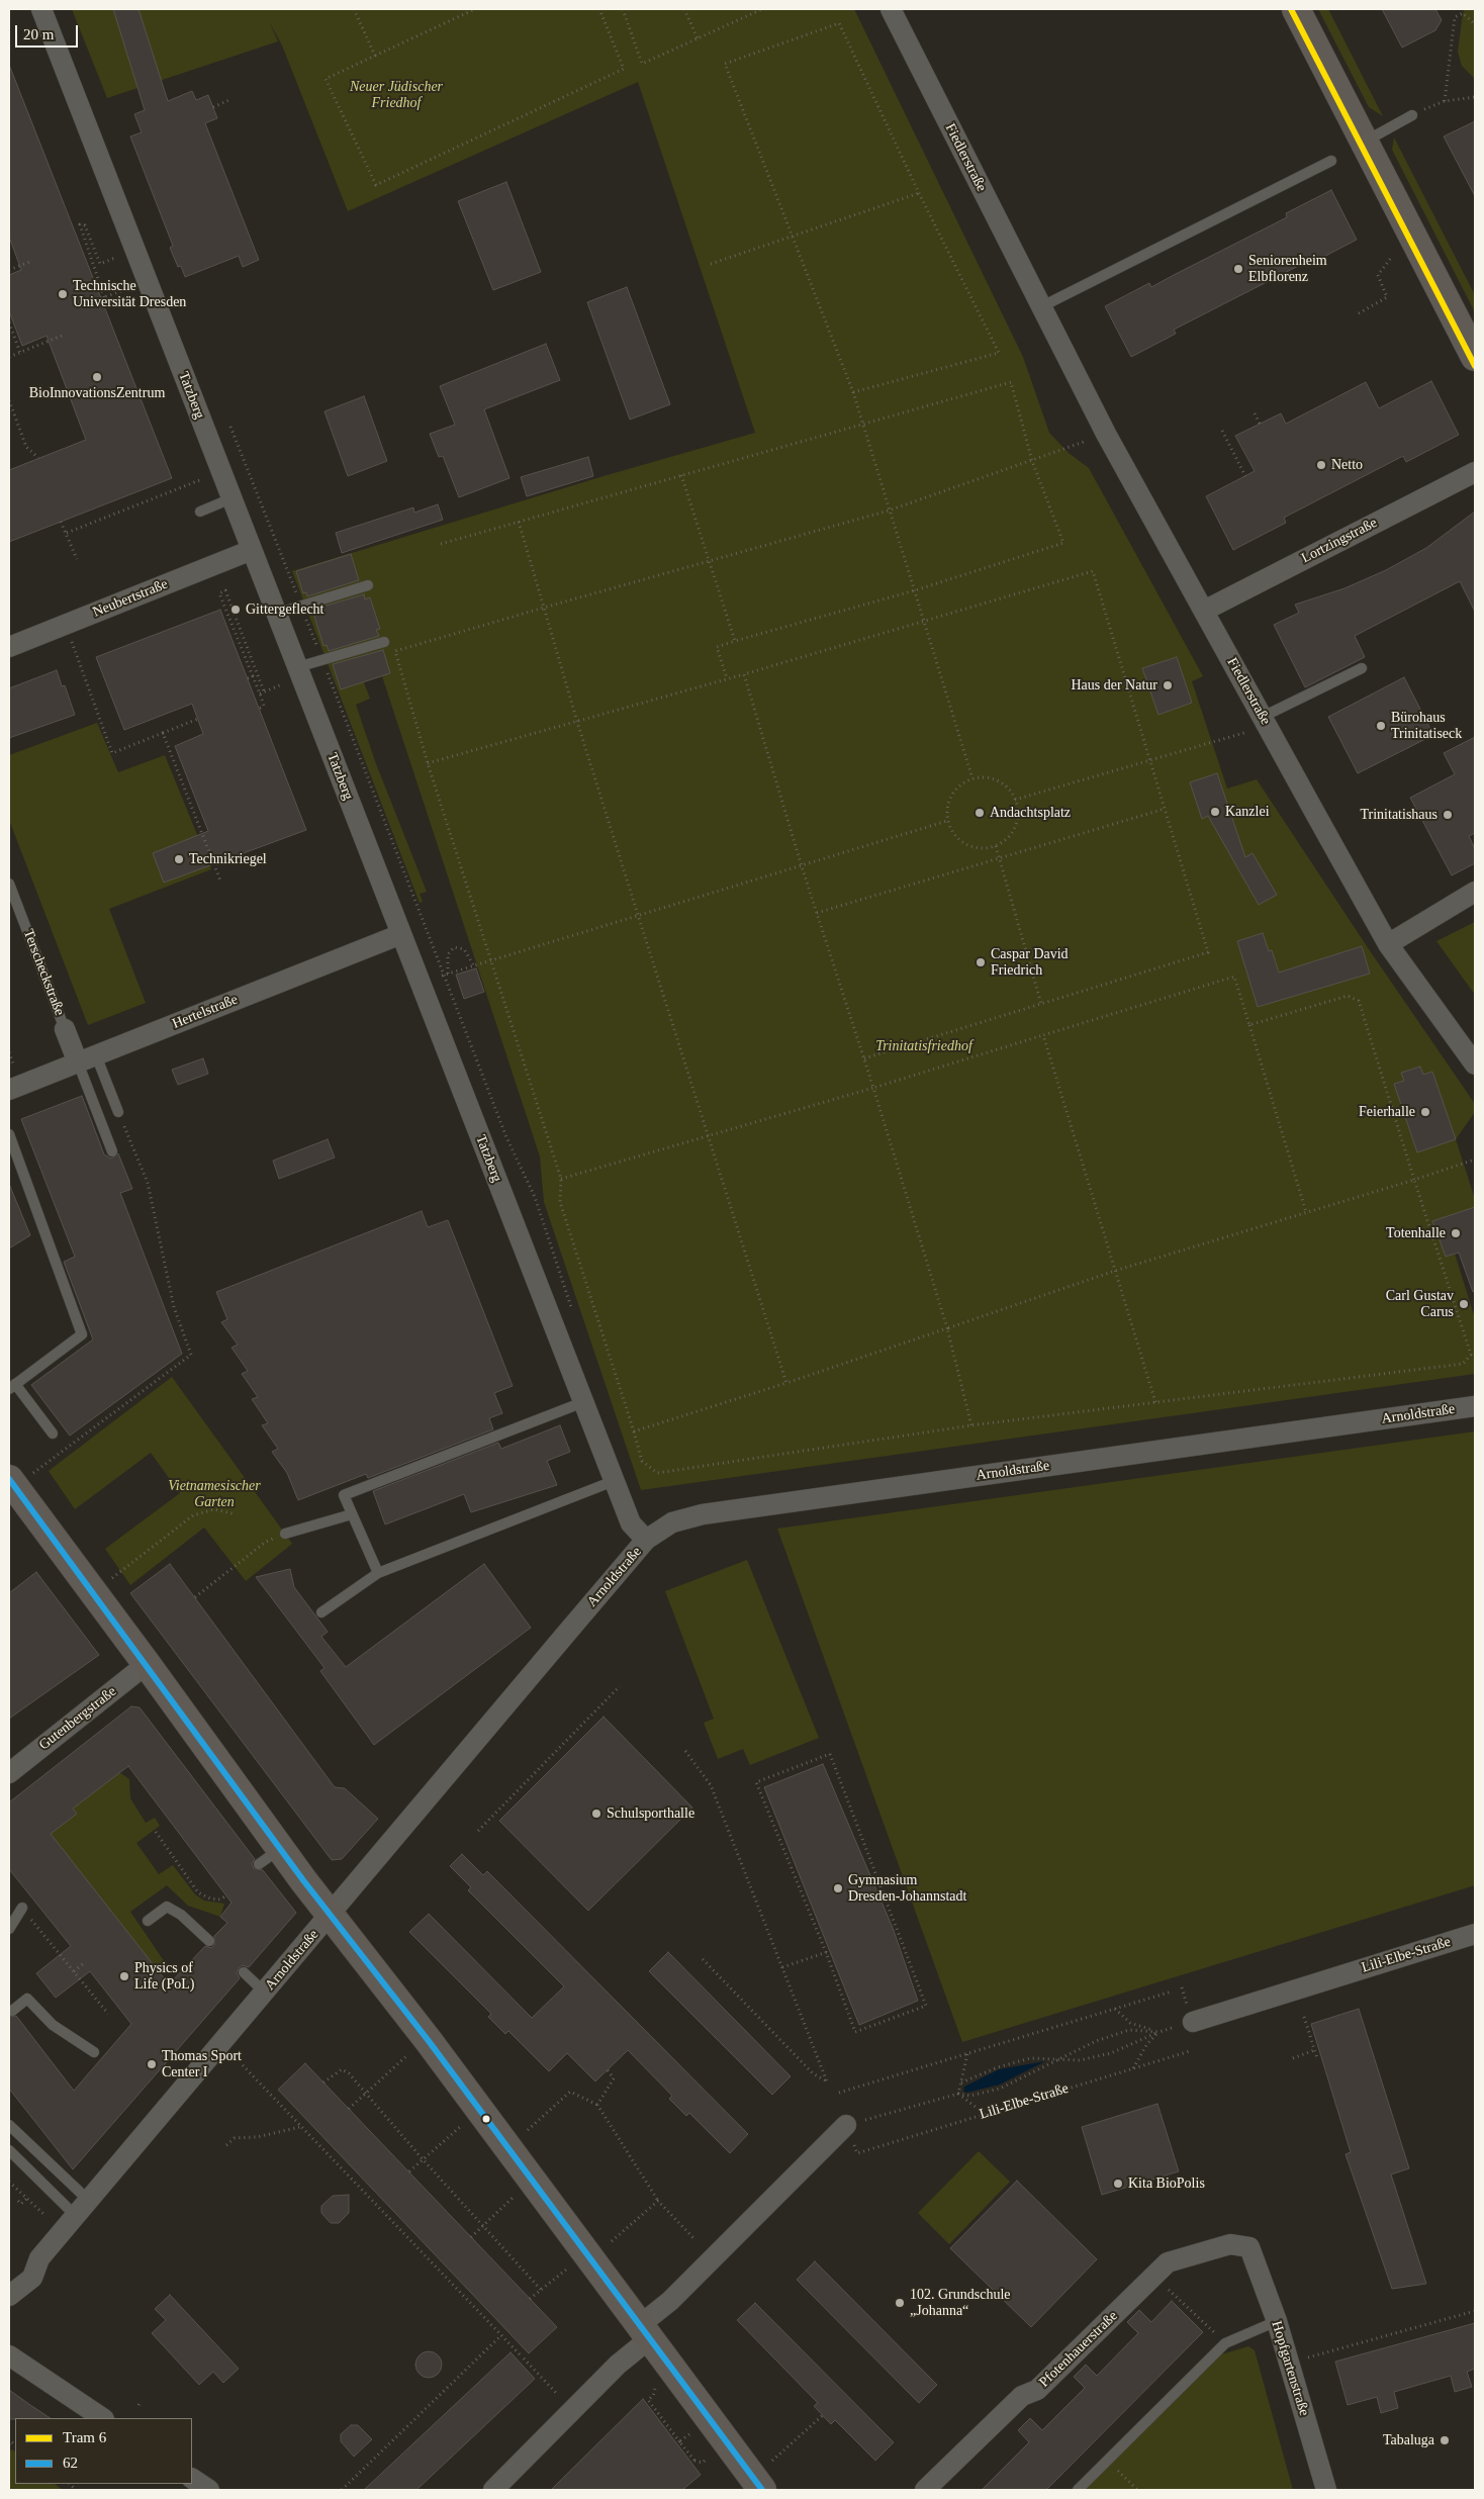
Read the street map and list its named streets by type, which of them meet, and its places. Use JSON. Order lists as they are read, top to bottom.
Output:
{
  "streets": {
    "street": [
      "Fiedlerstraße",
      "Tatzberg",
      "Lortzingstraße",
      "Neubertstraße",
      "Terscheckstraße",
      "Hertelstraße",
      "Arnoldstraße",
      "Gutenbergstraße",
      "Lili-Elbe-Straße",
      "Pfotenhauerstraße",
      "Hopfgartenstraße"
    ]
  },
  "crossings": [
    ["Fiedlerstraße", "Lortzingstraße"],
    ["Tatzberg", "Neubertstraße"],
    ["Tatzberg", "Hertelstraße"],
    ["Tatzberg", "Arnoldstraße"],
    ["Terscheckstraße", "Hertelstraße"],
    ["Pfotenhauerstraße", "Hopfgartenstraße"]
  ],
  "parks": ["Neuer Jüdischer Friedhof", "Trinitatisfriedhof", "Vietnamesischer Garten"],
  "places": [
    "Seniorenheim Elbflorenz",
    "Technische Universität Dresden",
    "BioInnovationsZentrum",
    "Netto",
    "Gittergeflecht",
    "Haus der Natur",
    "Bürohaus Trinitatiseck",
    "Kanzlei",
    "Andachtsplatz",
    "Trinitatishaus",
    "Technikriegel",
    "Caspar David Friedrich",
    "Feierhalle",
    "Totenhalle",
    "Carl Gustav Carus",
    "Schulsporthalle",
    "Gymnasium Dresden-Johannstadt",
    "Physics of Life (PoL)",
    "Thomas Sport Center I",
    "Kita BioPolis",
    "102. Grundschule „Johanna“",
    "Tabaluga"
  ],
  "lines": ["tram line 6", "transit line 62"],
  "legend": ["Tram 6", "62"],
  "scale_bar": "20 m"
}
